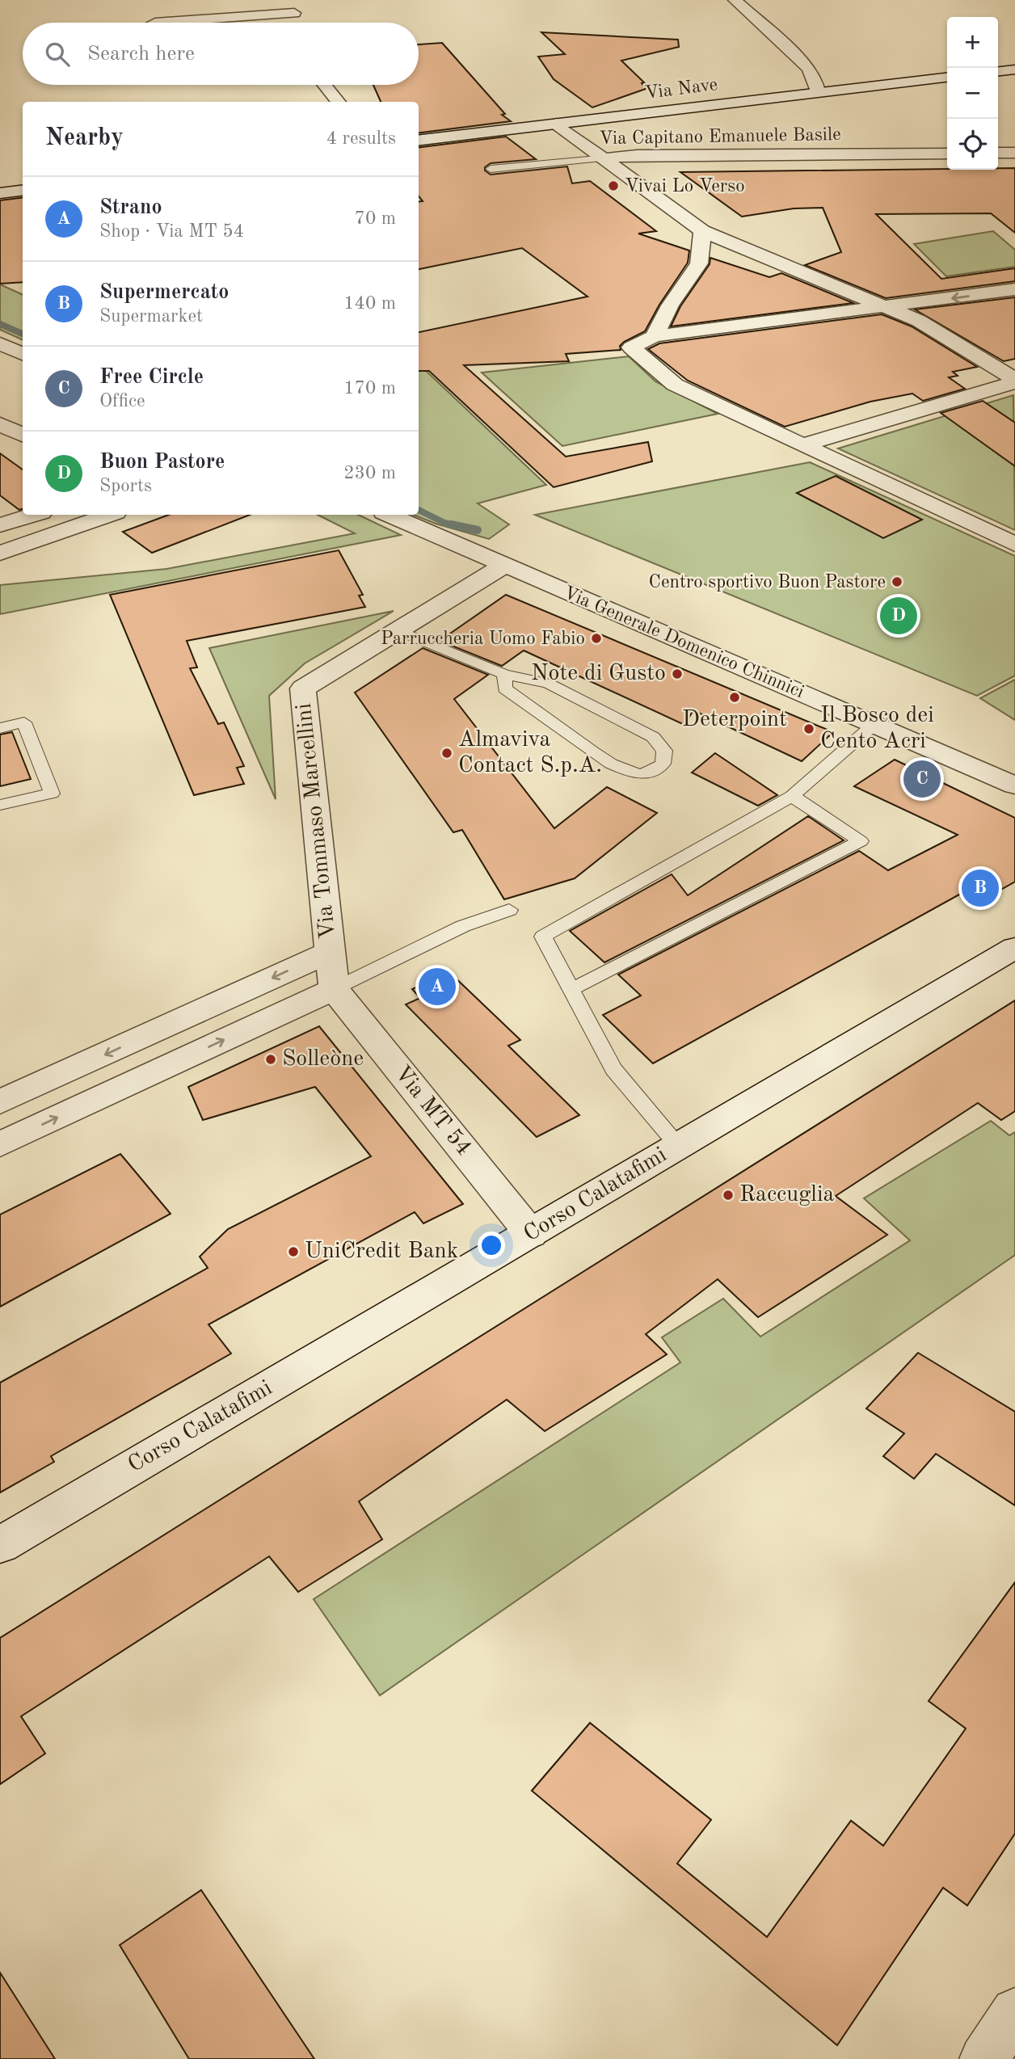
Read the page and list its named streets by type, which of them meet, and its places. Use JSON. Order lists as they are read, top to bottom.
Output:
{
  "streets": {
    "street": [
      "Via Nave",
      "Via Capitano Emanuele Basile",
      "Via Generale Domenico Chinnici",
      "Via Tommaso Marcellini",
      "Via MT 54",
      "Corso Calatafimi"
    ]
  },
  "crossings": [
    ["Via Generale Domenico Chinnici", "Via Tommaso Marcellini"],
    ["Via Tommaso Marcellini", "Via MT 54"],
    ["Via MT 54", "Corso Calatafimi"]
  ],
  "places": [
    "Vivai Lo Verso",
    "Centro sportivo Buon Pastore",
    "Parruccheria Uomo Fabio",
    "Note di Gusto",
    "Deterpoint",
    "Il Bosco dei Cento Acri",
    "Almaviva Contact S.p.A.",
    "Solleòne",
    "Raccuglia",
    "UniCredit Bank"
  ],
  "page": {
    "map_buttons": ["+", "−"],
    "search": "Search here",
    "heading": ["Nearby", "4 results"],
    "list": [
      {
        "mark": "A",
        "name": "Strano",
        "note": "Shop · Via MT 54",
        "value": "70 m"
      },
      {
        "mark": "B",
        "name": "Supermercato",
        "note": "Supermarket",
        "value": "140 m"
      },
      {
        "mark": "C",
        "name": "Free Circle",
        "note": "Office",
        "value": "170 m"
      },
      {
        "mark": "D",
        "name": "Buon Pastore",
        "note": "Sports",
        "value": "230 m"
      }
    ],
    "pins": [
      "D",
      "C",
      "B",
      "A"
    ]
  }
}
